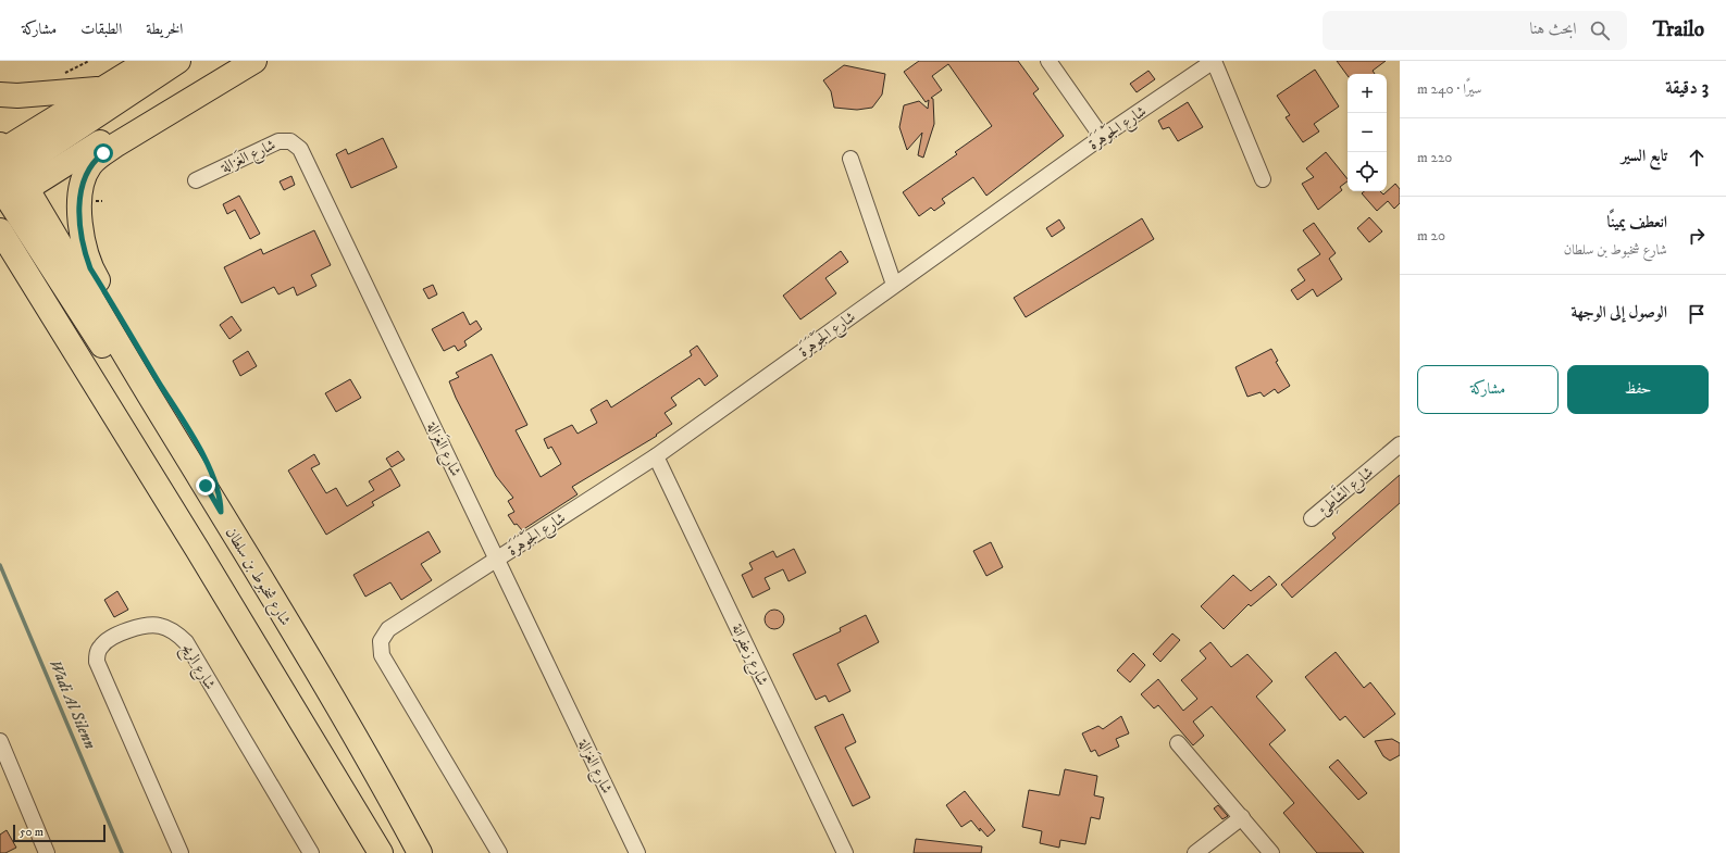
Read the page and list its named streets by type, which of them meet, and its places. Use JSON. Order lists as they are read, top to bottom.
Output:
{
  "streets": {
    "main road": ["شارع شخبوط بن سلطان"],
    "street": [
      "شارع الجَوْهَرَة",
      "شارع الغَزالة",
      "شارع الشَّاطِئ",
      "شارع زعفرانة",
      "شارع الريح"
    ]
  },
  "crossings": [
    ["شارع الجَوْهَرَة", "شارع الغَزالة"],
    ["شارع الجَوْهَرَة", "شارع زعفرانة"]
  ],
  "water": ["Wadi Al Silenn"],
  "scale_bar": "50 m",
  "page": {
    "header": "Trailo",
    "search": "ابحث هنا",
    "nav": ["الخريطة", "الطبقات", "مشاركة"],
    "heading": ["3 دقيقة", "سيرًا · 240 m"],
    "map_buttons": ["+", "−"],
    "list": [
      ["تابع السير", "220 m"],
      ["انعطف يمينًا", "شارع شخبوط بن سلطان", "20 m"],
      "الوصول إلى الوجهة"
    ],
    "buttons": ["حفظ", "مشاركة"],
    "scale": "50 m"
  }
}
